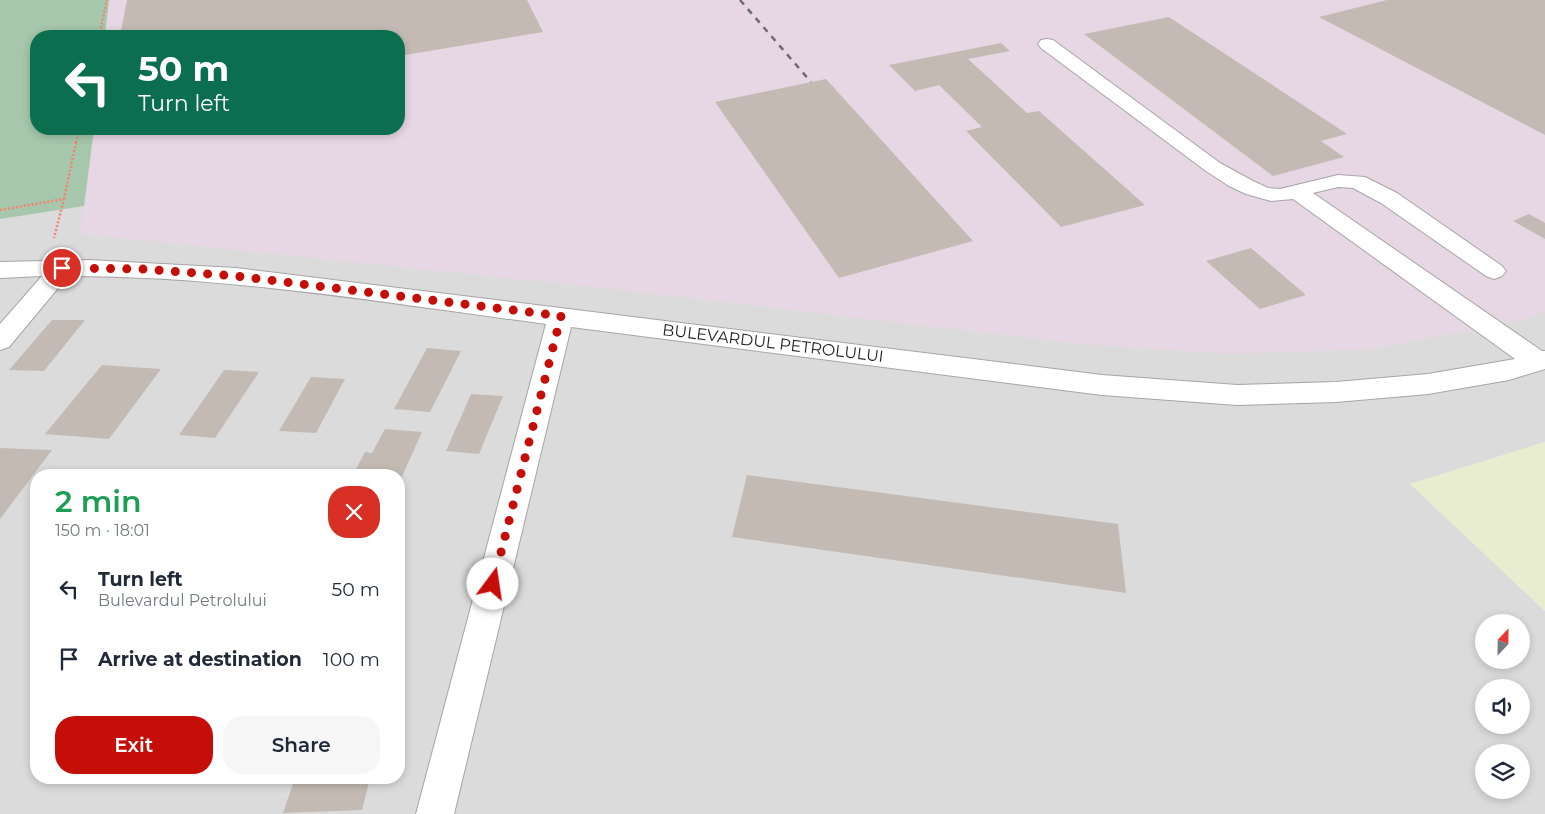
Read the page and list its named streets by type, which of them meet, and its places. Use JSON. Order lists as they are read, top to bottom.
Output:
{
  "streets": {
    "street": ["BULEVARDUL PETROLULUI"]
  },
  "north": "top",
  "page": {
    "turn": ["50 m", "Turn left"],
    "heading": ["2 min", "150 m · 18:01"],
    "list": [
      {
        "name": "Turn left",
        "note": "Bulevardul Petrolului",
        "value": "50 m"
      },
      {
        "name": "Arrive at destination",
        "value": "100 m"
      }
    ],
    "buttons": ["Exit", "Share"]
  }
}
